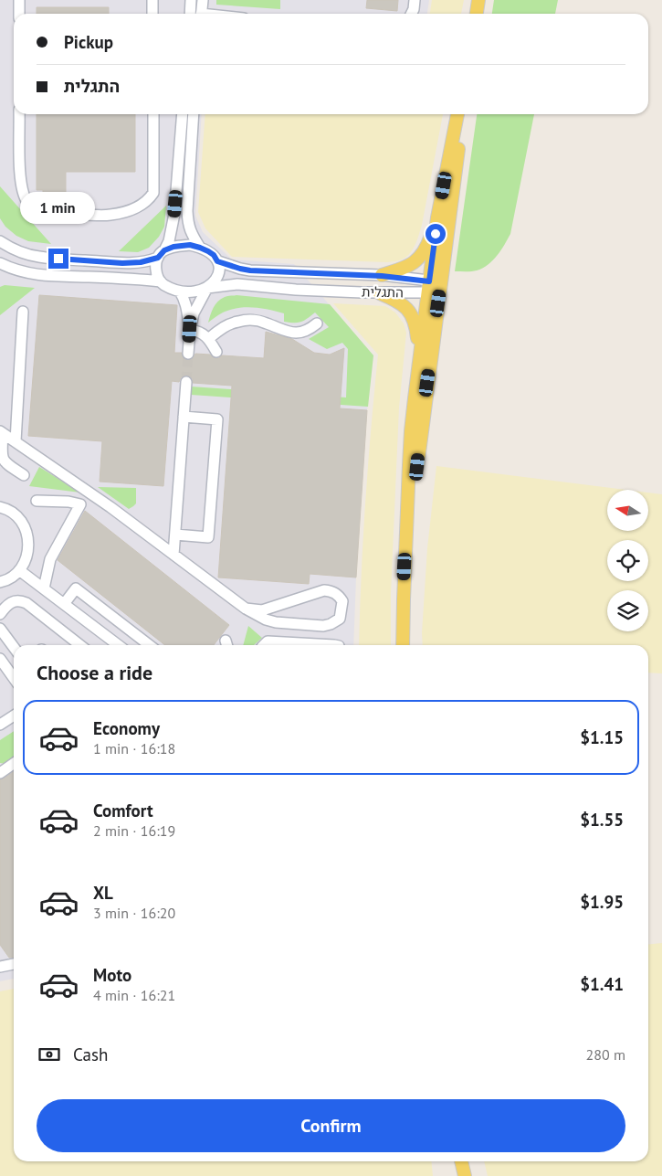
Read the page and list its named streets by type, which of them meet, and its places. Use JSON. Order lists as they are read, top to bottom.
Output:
{
  "streets": {
    "street": ["התגלית"]
  },
  "north": "left",
  "page": {
    "banner": ["Pickup", "התגלית"],
    "bubble": "1 min",
    "heading": "Choose a ride",
    "list": [
      {
        "name": "Economy",
        "note": "1 min · 16:18",
        "value": "$1.15"
      },
      {
        "name": "Comfort",
        "note": "2 min · 16:19",
        "value": "$1.55"
      },
      {
        "name": "XL",
        "note": "3 min · 16:20",
        "value": "$1.95"
      },
      {
        "name": "Moto",
        "note": "4 min · 16:21",
        "value": "$1.41"
      }
    ],
    "pay": ["Cash", "280 m"],
    "buttons": "Confirm"
  }
}
